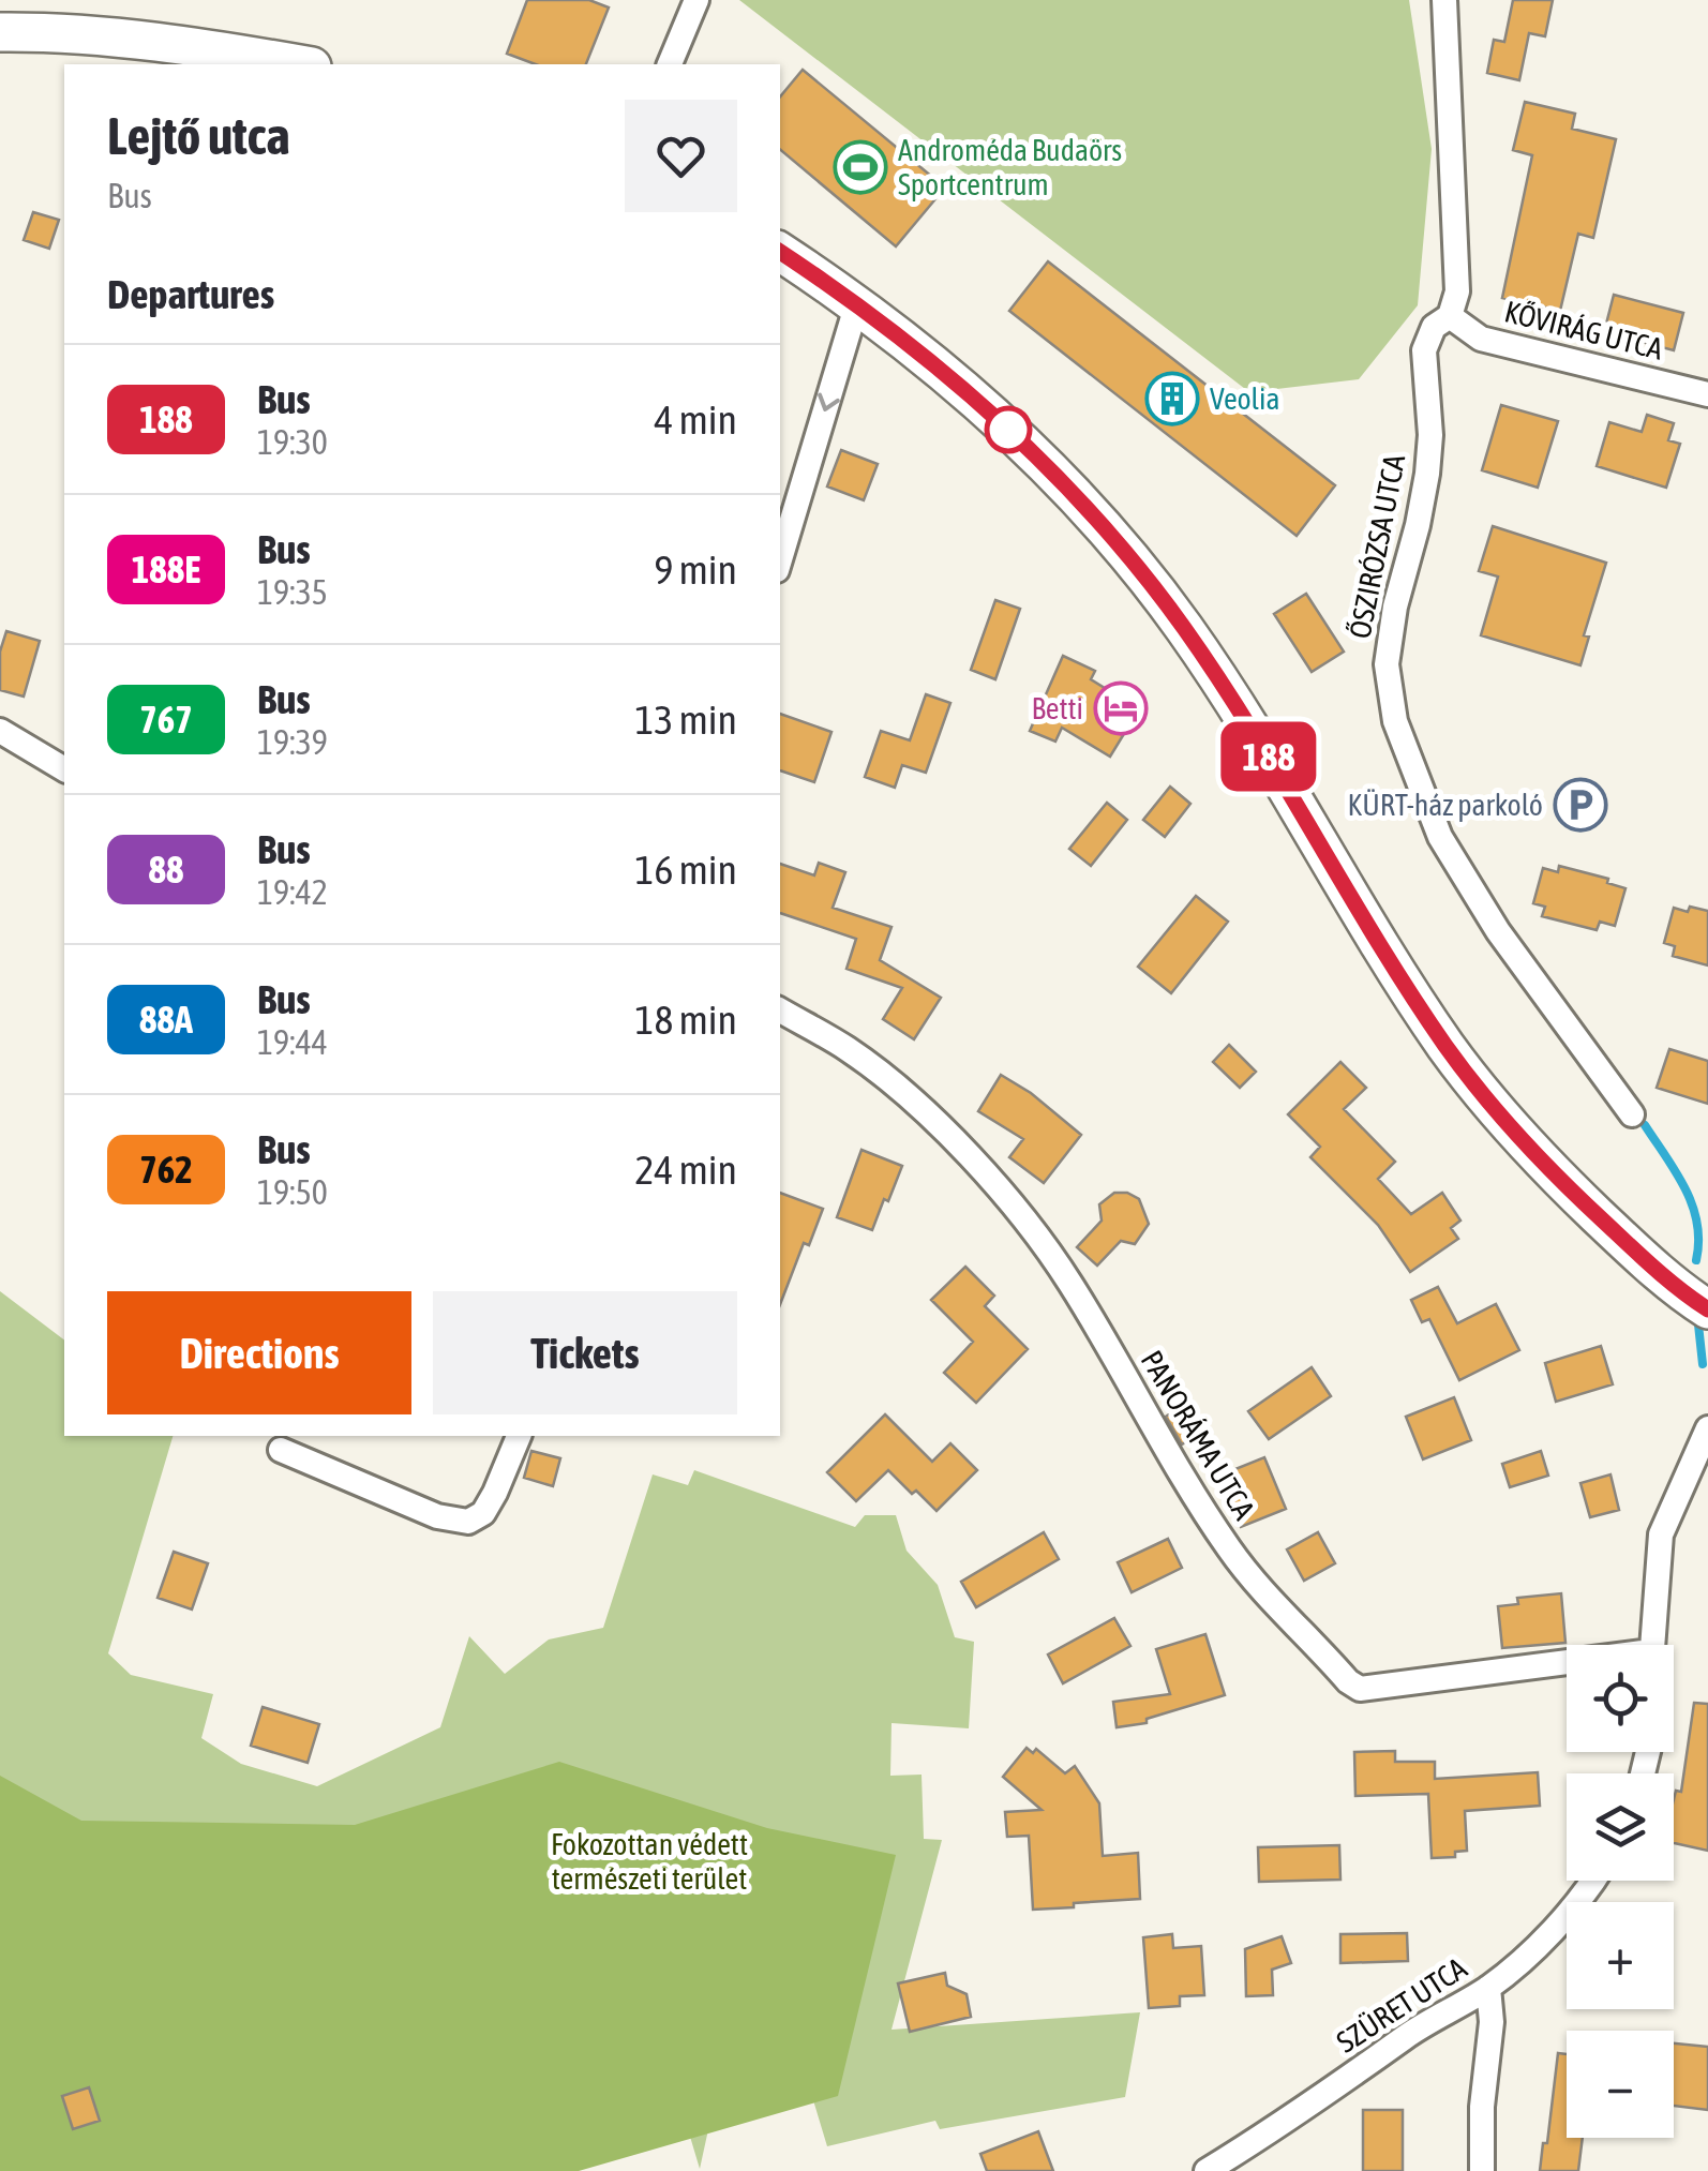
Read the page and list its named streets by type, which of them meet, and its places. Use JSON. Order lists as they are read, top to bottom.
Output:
{
  "streets": {
    "street": [
      "KŐVIRÁG UTCA",
      "ŐSZIRÓZSA UTCA",
      "PANORÁMA UTCA",
      "SZÜRET UTCA"
    ]
  },
  "crossings": [
    ["KŐVIRÁG UTCA", "ŐSZIRÓZSA UTCA"]
  ],
  "parks": ["Fokozottan védett természeti terület"],
  "places": {
    "sports": ["Androméda Budaörs Sportcentrum"],
    "building": ["Veolia"],
    "hotel": ["Betti"],
    "parking": ["KÜRT-ház parkoló"]
  },
  "lines": ["bus line 188"],
  "page": {
    "on_map": "188",
    "heading": [
      ["Lejtő utca", "Bus"],
      "Departures"
    ],
    "list": [
      {
        "mark": "188",
        "name": "Bus",
        "note": "19:30",
        "value": "4 min"
      },
      {
        "mark": "188E",
        "name": "Bus",
        "note": "19:35",
        "value": "9 min"
      },
      {
        "mark": "767",
        "name": "Bus",
        "note": "19:39",
        "value": "13 min"
      },
      {
        "mark": "88",
        "name": "Bus",
        "note": "19:42",
        "value": "16 min"
      },
      {
        "mark": "88A",
        "name": "Bus",
        "note": "19:44",
        "value": "18 min"
      },
      {
        "mark": "762",
        "name": "Bus",
        "note": "19:50",
        "value": "24 min"
      }
    ],
    "buttons": ["Directions", "Tickets"],
    "map_buttons": ["+", "−"]
  }
}
